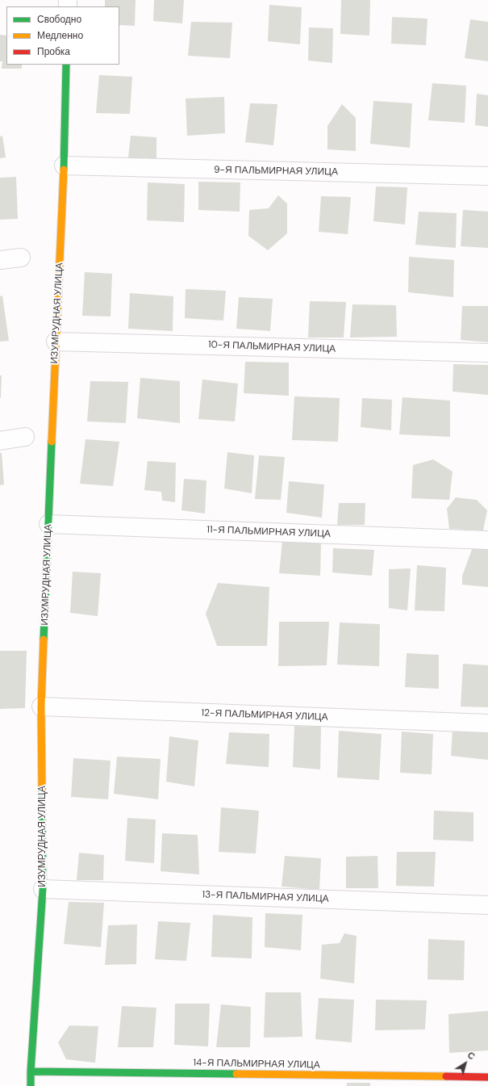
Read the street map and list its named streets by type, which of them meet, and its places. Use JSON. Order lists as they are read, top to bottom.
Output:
{
  "streets": {
    "street": [
      "9-Я ПАЛЬМИРНАЯ УЛИЦА",
      "ИЗУМРУДНАЯ УЛИЦА",
      "10-Я ПАЛЬМИРНАЯ УЛИЦА",
      "11-Я ПАЛЬМИРНАЯ УЛИЦА",
      "12-Я ПАЛЬМИРНАЯ УЛИЦА",
      "13-Я ПАЛЬМИРНАЯ УЛИЦА",
      "14-Я ПАЛЬМИРНАЯ УЛИЦА"
    ]
  },
  "crossings": [
    ["9-Я ПАЛЬМИРНАЯ УЛИЦА", "ИЗУМРУДНАЯ УЛИЦА"],
    ["ИЗУМРУДНАЯ УЛИЦА", "10-Я ПАЛЬМИРНАЯ УЛИЦА"],
    ["ИЗУМРУДНАЯ УЛИЦА", "11-Я ПАЛЬМИРНАЯ УЛИЦА"],
    ["ИЗУМРУДНАЯ УЛИЦА", "12-Я ПАЛЬМИРНАЯ УЛИЦА"],
    ["ИЗУМРУДНАЯ УЛИЦА", "13-Я ПАЛЬМИРНАЯ УЛИЦА"],
    ["ИЗУМРУДНАЯ УЛИЦА", "14-Я ПАЛЬМИРНАЯ УЛИЦА"]
  ],
  "legend": ["Свободно", "Медленно", "Пробка"],
  "north": "top right"
}
